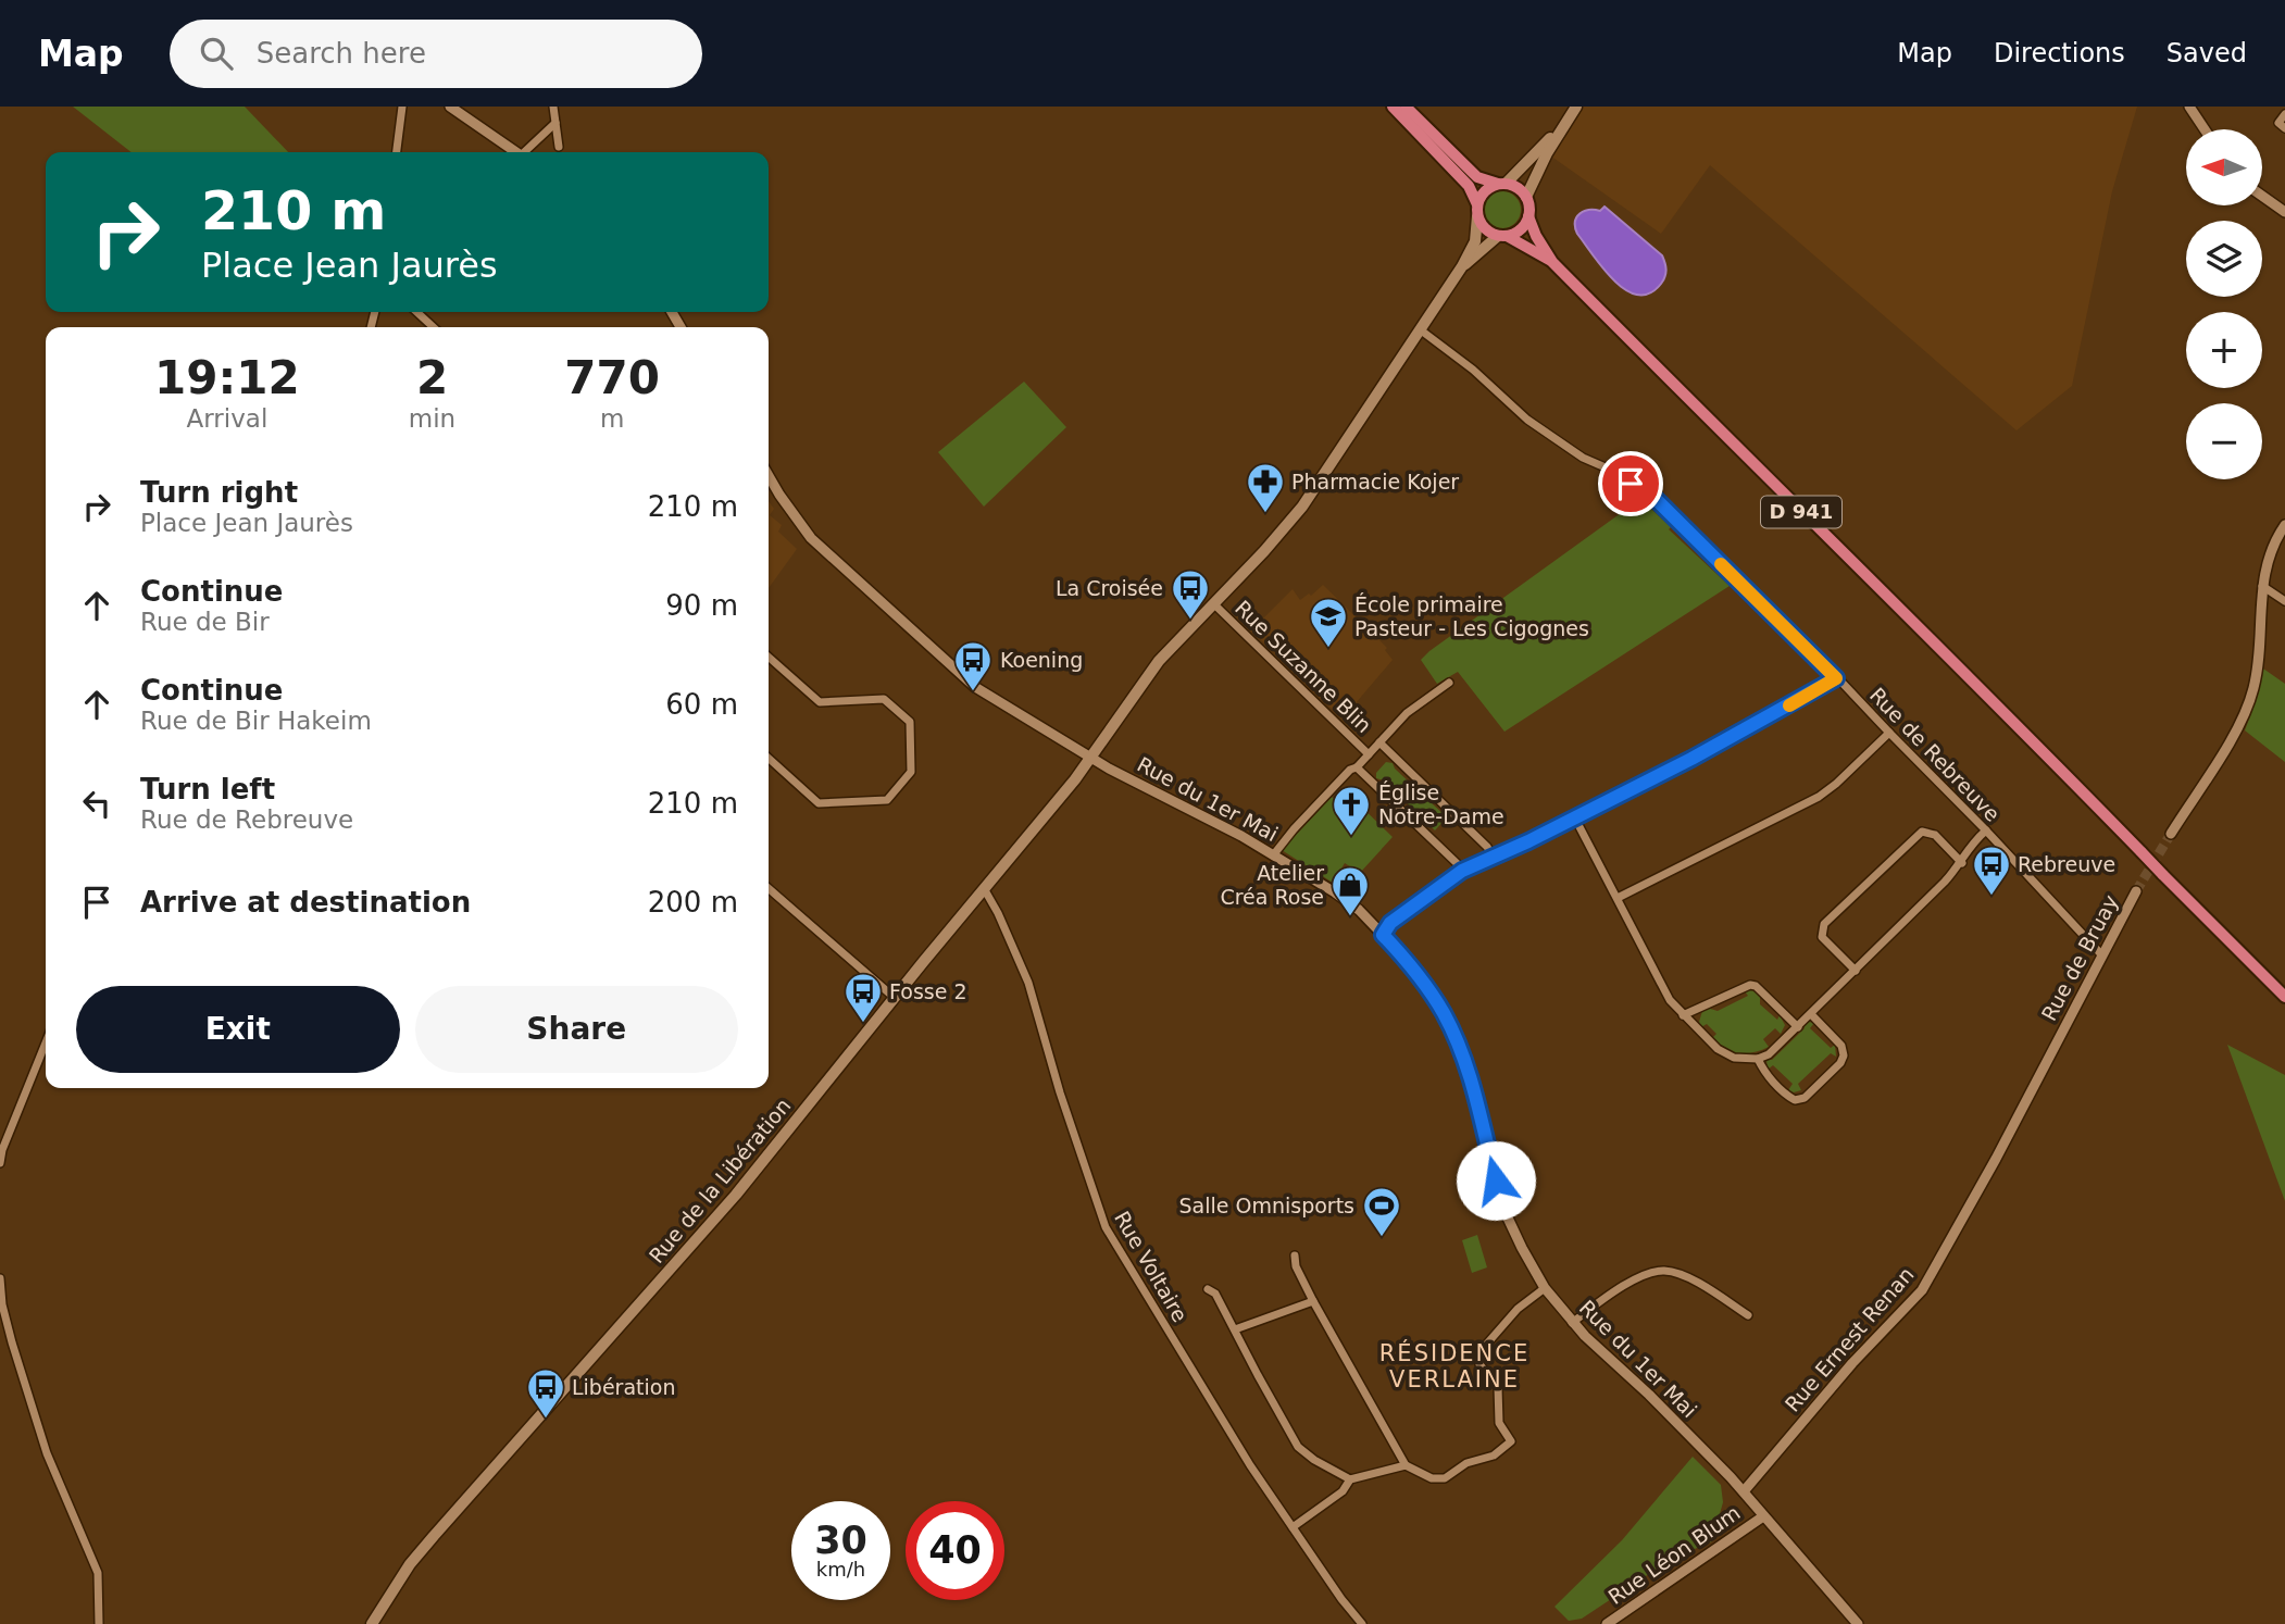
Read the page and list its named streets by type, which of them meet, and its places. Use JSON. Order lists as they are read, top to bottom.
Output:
{
  "streets": {
    "main road": ["D 941", "Rue de la Libération"],
    "street": [
      "Rue Suzanne Blin",
      "Rue de Rebreuve",
      "Rue du 1er Mai",
      "Rue de Bruay",
      "Rue Voltaire",
      "Rue Ernest Renan",
      "Rue Léon Blum"
    ]
  },
  "crossings": [
    ["Rue Suzanne Blin", "Rue de la Libération"],
    ["Rue de Rebreuve", "Rue de Bruay"],
    ["Rue de Rebreuve", "Rue de la Libération"],
    ["Rue du 1er Mai", "Rue de la Libération"],
    ["Rue du 1er Mai", "Rue Ernest Renan"],
    ["Rue du 1er Mai", "Rue Léon Blum"],
    ["Rue de Bruay", "Rue Ernest Renan"],
    ["Rue de la Libération", "Rue Voltaire"]
  ],
  "districts": ["RÉSIDENCE VERLAINE"],
  "places": {
    "pharmacy": ["Pharmacie Kojer"],
    "bus stop": [
      "La Croisée",
      "Koening",
      "Rebreuve",
      "Fosse 2",
      "Libération"
    ],
    "school or university": ["École primaire Pasteur - Les Cigognes"],
    "church": ["Église Notre-Dame"],
    "shop": ["Atelier Créa Rose"],
    "sports": ["Salle Omnisports"]
  },
  "north": "left",
  "page": {
    "header": "Map",
    "search": "Search here",
    "nav": ["Map", "Directions", "Saved"],
    "map_buttons": ["+", "−"],
    "turn": ["210 m", "Place Jean Jaurès"],
    "eta": [
      "19:12",
      "Arrival",
      "2",
      "min",
      "770",
      "m"
    ],
    "list": [
      {
        "name": "Turn right",
        "note": "Place Jean Jaurès",
        "value": "210 m"
      },
      {
        "name": "Continue",
        "note": "Rue de Bir",
        "value": "90 m"
      },
      {
        "name": "Continue",
        "note": "Rue de Bir Hakeim",
        "value": "60 m"
      },
      {
        "name": "Turn left",
        "note": "Rue de Rebreuve",
        "value": "210 m"
      },
      {
        "name": "Arrive at destination",
        "value": "200 m"
      }
    ],
    "buttons": ["Exit", "Share"],
    "speed": "30 km/h",
    "limit": "40"
  }
}
